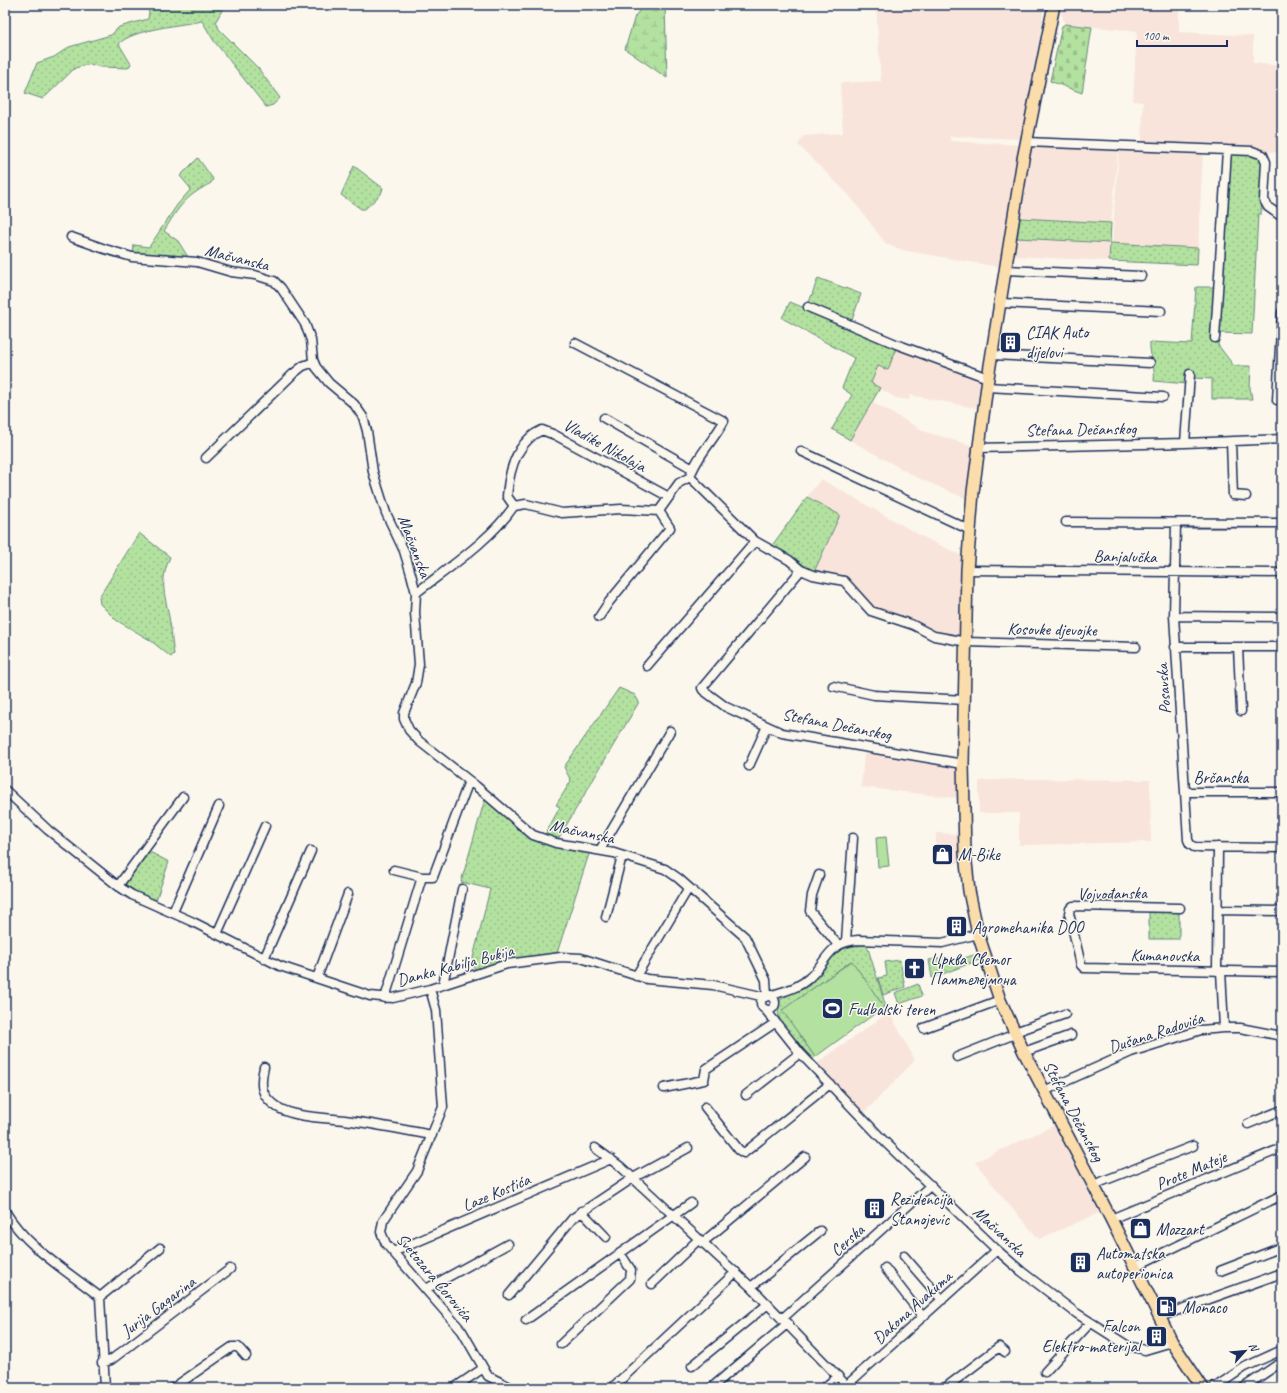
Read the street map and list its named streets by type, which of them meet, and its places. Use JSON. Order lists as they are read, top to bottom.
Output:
{
  "streets": {
    "main road": ["Stefana Dečanskog"],
    "street": [
      "Mačvanska",
      "Vladike Nikolaja",
      "Banjalučka",
      "Kosovke djevojke",
      "Posavska",
      "Brčanska",
      "Vojvođanska",
      "Kumanovska",
      "Danka Kabilja Bukija",
      "Dušana Radovića",
      "Prote Mateje",
      "Laze Kostića",
      "Cerska",
      "Svetozara Ćorovića",
      "Jurija Gagarina",
      "Đakona Avakuma"
    ]
  },
  "crossings": [
    ["Mačvanska", "Stefana Dečanskog"],
    ["Mačvanska", "Cerska"],
    ["Mačvanska", "Đakona Avakuma"],
    ["Stefana Dečanskog", "Banjalučka"],
    ["Stefana Dečanskog", "Kosovke djevojke"],
    ["Stefana Dečanskog", "Dušana Radovića"],
    ["Stefana Dečanskog", "Prote Mateje"],
    ["Posavska", "Brčanska"],
    ["Vojvođanska", "Kumanovska"],
    ["Danka Kabilja Bukija", "Svetozara Ćorovića"],
    ["Laze Kostića", "Svetozara Ćorovića"]
  ],
  "places": {
    "building": [
      "CIAK Auto dijelovi",
      "Agromehanika DOO",
      "Rezidencija Stanojevic",
      "Automatska autoperionica",
      "Falcon Elektro-materijal"
    ],
    "shop": ["M-Bike", "Mozzart"],
    "church": ["Црква Светог Памтелејмона"],
    "sports": ["Fudbalski teren"],
    "fuel station": ["Monaco"]
  },
  "scale_bar": "100 m",
  "north": "top right"
}
